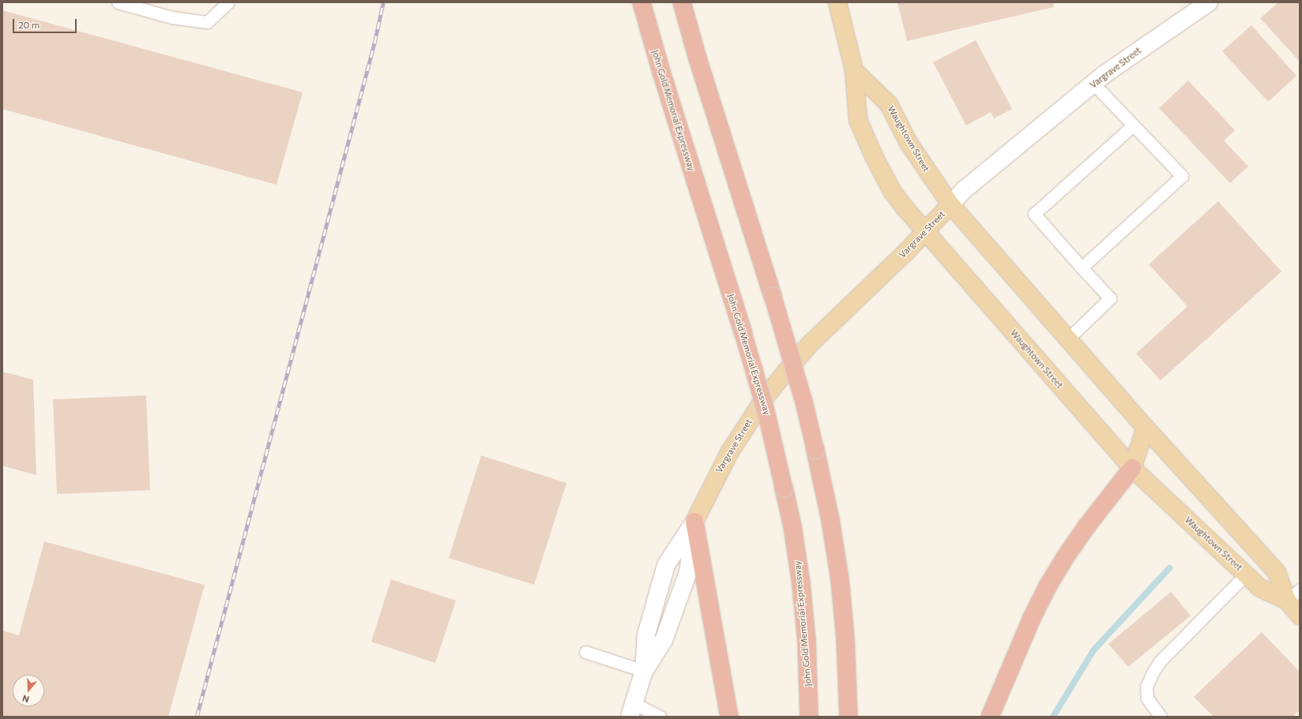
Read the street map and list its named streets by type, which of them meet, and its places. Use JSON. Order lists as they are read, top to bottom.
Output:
{
  "streets": {
    "highway": ["John Gold Memorial Expressway"],
    "main road": ["Vargrave Street", "Waughtown Street"]
  },
  "crossings": [
    ["Vargrave Street", "Waughtown Street"]
  ],
  "scale_bar": "20 m",
  "north": "bottom"
}
